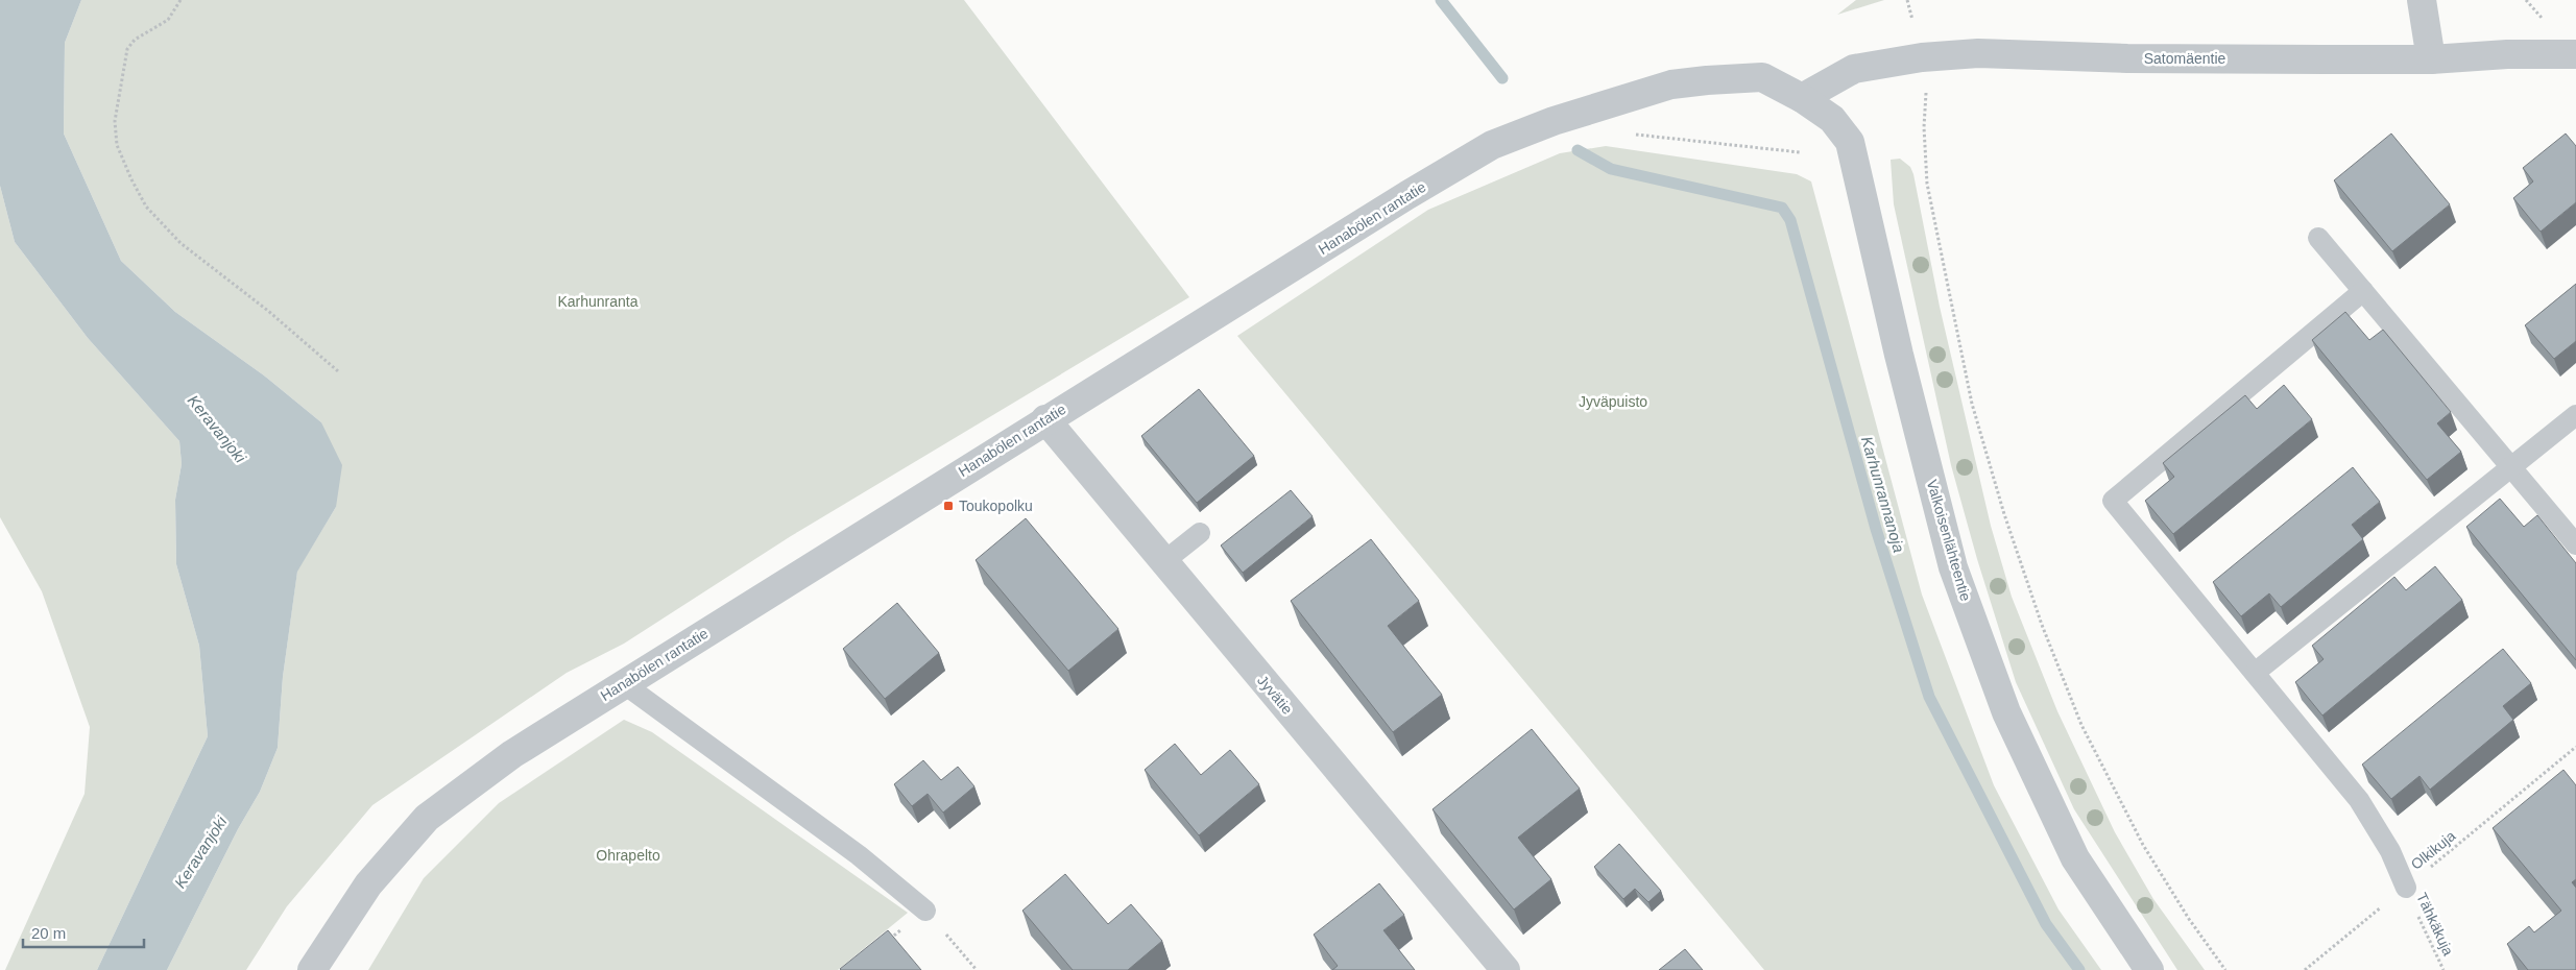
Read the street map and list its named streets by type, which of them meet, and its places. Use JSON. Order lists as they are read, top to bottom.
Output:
{
  "streets": {
    "street": [
      "Satomäentie",
      "Hanabölen rantatie",
      "Valkoisenlähteentie",
      "Jyvätie"
    ],
    "path": ["Olkikuja", "Tähkäkuja"]
  },
  "crossings": [
    ["Satomäentie", "Hanabölen rantatie"],
    ["Satomäentie", "Valkoisenlähteentie"],
    ["Hanabölen rantatie", "Valkoisenlähteentie"],
    ["Hanabölen rantatie", "Jyvätie"],
    ["Olkikuja", "Tähkäkuja"]
  ],
  "water": ["Keravanjoki", "Karhunrannanoja"],
  "parks": ["Karhunranta", "Jyväpuisto", "Ohrapelto"],
  "places": {
    "transit": ["Toukopolku"]
  },
  "scale_bar": "20 m"
}
